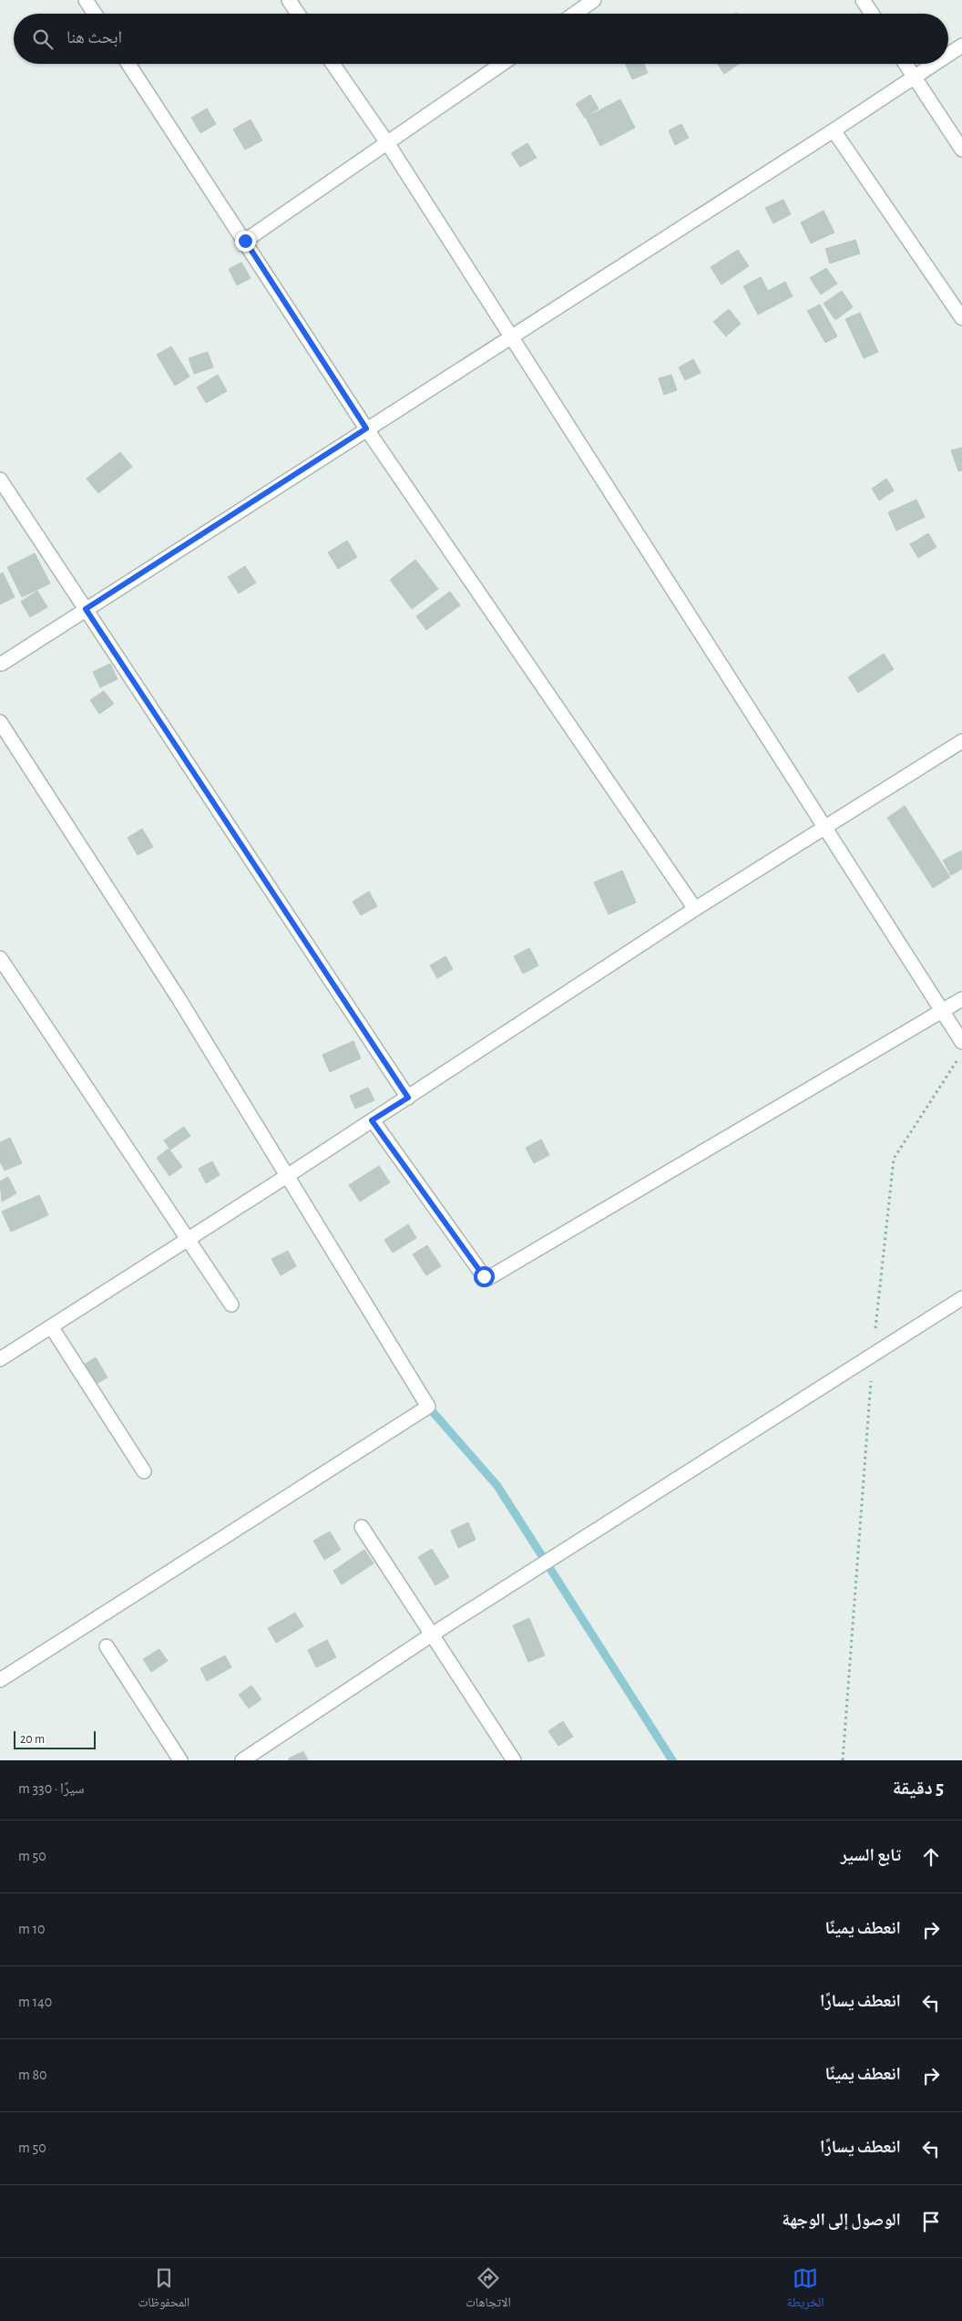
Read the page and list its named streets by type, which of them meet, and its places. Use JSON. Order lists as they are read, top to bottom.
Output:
{
  "scale_bar": "20 m",
  "page": {
    "search": "ابحث هنا",
    "scale": "20 m",
    "heading": ["5 دقيقة", "سيرًا · 330 m"],
    "list": [
      ["تابع السير", "50 m"],
      ["انعطف يمينًا", "10 m"],
      ["انعطف يسارًا", "140 m"],
      ["انعطف يمينًا", "80 m"],
      ["انعطف يسارًا", "50 m"],
      "الوصول إلى الوجهة"
    ],
    "nav": ["الخريطة", "الاتجاهات", "المحفوظات"]
  }
}
